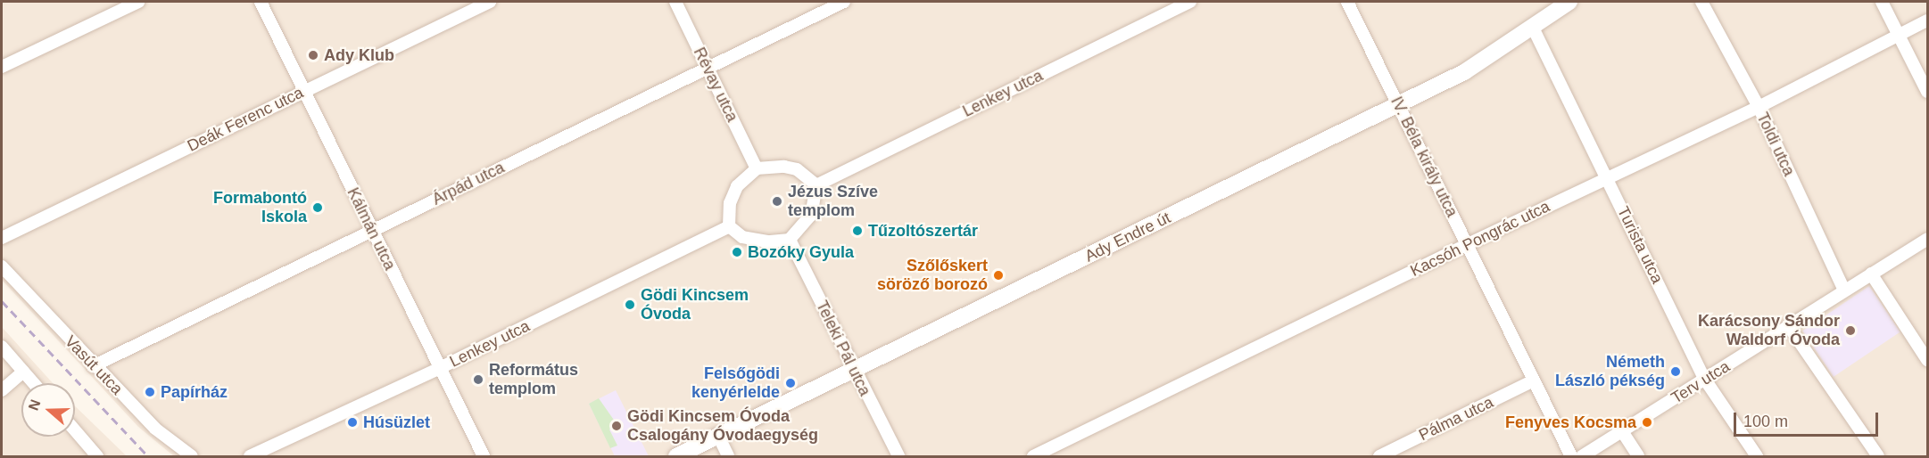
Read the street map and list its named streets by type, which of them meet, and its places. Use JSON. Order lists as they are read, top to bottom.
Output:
{
  "streets": {
    "street": [
      "Révay utca",
      "Lenkey utca",
      "Deák Ferenc utca",
      "Toldi utca",
      "IV. Béla király utca",
      "Árpád utca",
      "Kálmán utca",
      "Ady Endre út",
      "Kacsóh Pongrác utca",
      "Turista utca",
      "Teleki Pál utca",
      "Vasút utca",
      "Terv utca",
      "Pálma utca"
    ]
  },
  "crossings": [
    ["Révay utca", "Lenkey utca"],
    ["Révay utca", "Árpád utca"],
    ["Révay utca", "Teleki Pál utca"],
    ["Lenkey utca", "Kálmán utca"],
    ["Lenkey utca", "Teleki Pál utca"],
    ["Deák Ferenc utca", "Kálmán utca"],
    ["Toldi utca", "Kacsóh Pongrác utca"],
    ["Toldi utca", "Terv utca"],
    ["IV. Béla király utca", "Ady Endre út"],
    ["IV. Béla király utca", "Kacsóh Pongrác utca"],
    ["IV. Béla király utca", "Pálma utca"],
    ["Árpád utca", "Kálmán utca"],
    ["Árpád utca", "Vasút utca"],
    ["Ady Endre út", "Turista utca"],
    ["Ady Endre út", "Teleki Pál utca"],
    ["Kacsóh Pongrác utca", "Turista utca"],
    ["Turista utca", "Terv utca"]
  ],
  "places": [
    "Ady Klub",
    "Jézus Szíve templom",
    "Formabontó Iskola",
    "Tűzoltószertár",
    "Bozóky Gyula",
    "Szőlőskert söröző borozó",
    "Gödi Kincsem Óvoda",
    "Karácsony Sándor Waldorf Óvoda",
    "Németh László pékség",
    "Református templom",
    "Felsőgödi kenyérlelde",
    "Papírház",
    "Húsüzlet",
    "Fenyves Kocsma",
    "Gödi Kincsem Óvoda Csalogány Óvodaegység"
  ],
  "scale_bar": "100 m",
  "north": "left"
}
